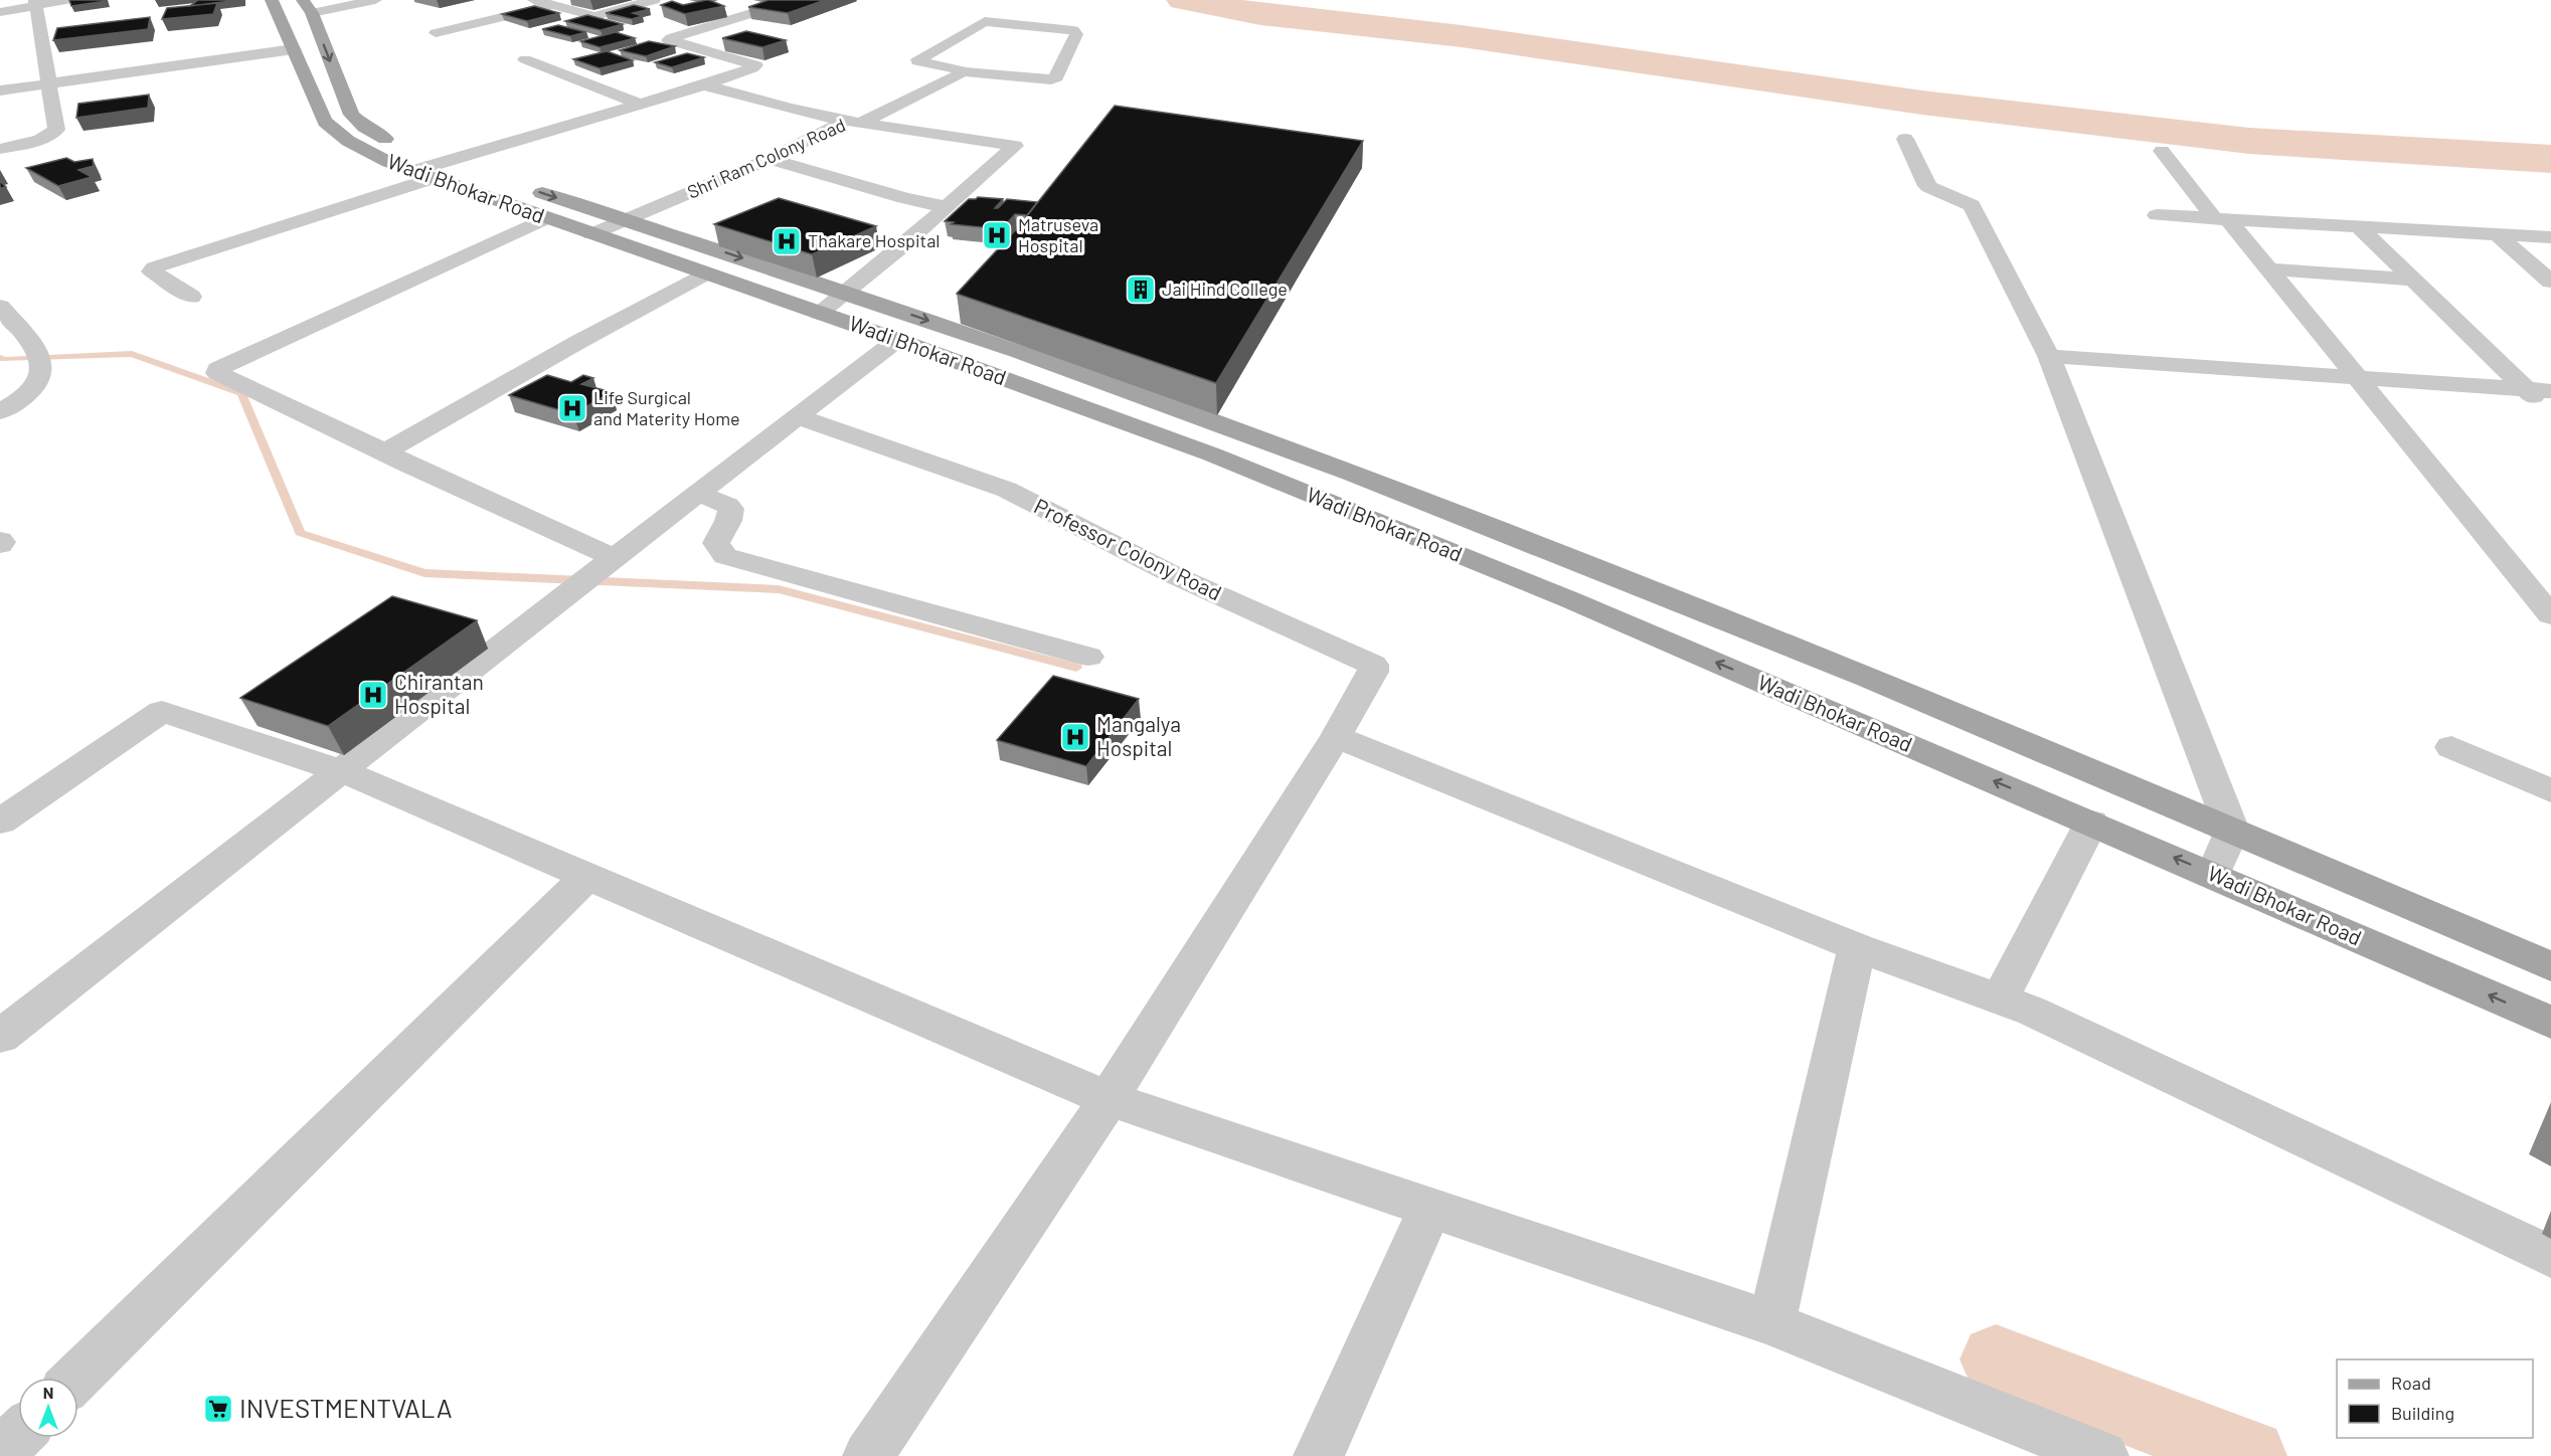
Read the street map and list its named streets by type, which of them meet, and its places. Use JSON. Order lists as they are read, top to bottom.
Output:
{
  "streets": {
    "main road": ["Wadi Bhokar Road"],
    "street": ["Shri Ram Colony Road", "Professor Colony Road"]
  },
  "crossings": [
    ["Shri Ram Colony Road", "Wadi Bhokar Road"]
  ],
  "places": {
    "hospital": [
      "Matruseva Hospital",
      "Thakare Hospital",
      "Life Surgical and Materity Home",
      "Chirantan Hospital",
      "Mangalya Hospital"
    ],
    "building": ["Jai Hind College"],
    "supermarket": ["INVESTMENTVALA"]
  },
  "legend": ["Road", "Building"],
  "north": "top"
}
